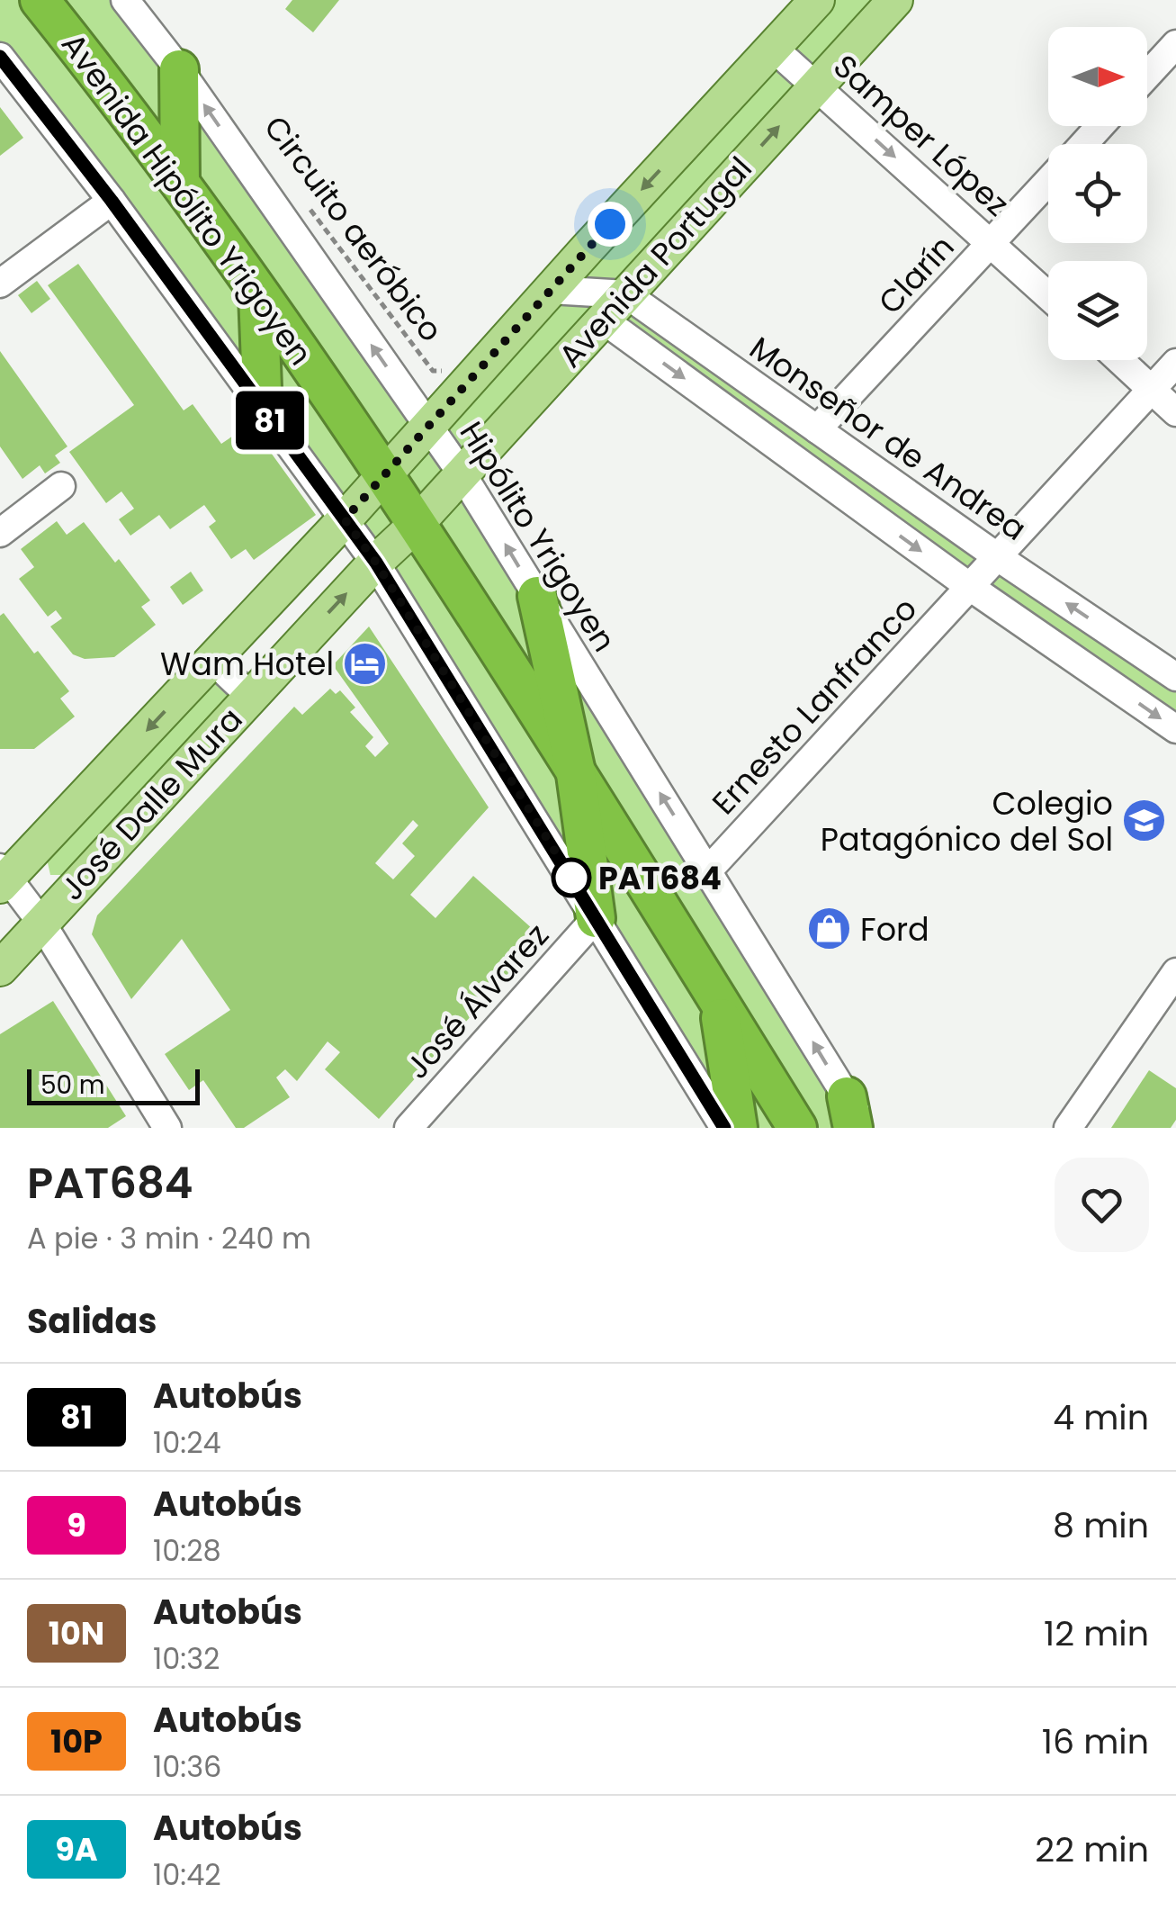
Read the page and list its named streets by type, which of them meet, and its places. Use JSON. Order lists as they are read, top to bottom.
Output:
{
  "streets": {
    "highway": ["Avenida Hipólito Yrigoyen"],
    "main road": ["Avenida Portugal", "José Dalle Mura"],
    "street": [
      "Samper López",
      "Clarín",
      "Monseñor de Andrea",
      "Hipólito Yrigoyen",
      "Ernesto Lanfranco",
      "José Álvarez"
    ],
    "path": ["Circuito aeróbico"]
  },
  "crossings": [
    ["Samper López", "Avenida Portugal"],
    ["Samper López", "Clarín"],
    ["Avenida Hipólito Yrigoyen", "Avenida Portugal"],
    ["Avenida Hipólito Yrigoyen", "José Dalle Mura"],
    ["Avenida Portugal", "Monseñor de Andrea"],
    ["Avenida Portugal", "Hipólito Yrigoyen"],
    ["Avenida Portugal", "José Dalle Mura"],
    ["Clarín", "Monseñor de Andrea"],
    ["Monseñor de Andrea", "Ernesto Lanfranco"],
    ["Hipólito Yrigoyen", "Ernesto Lanfranco"]
  ],
  "one_way": ["Samper López"],
  "places": {
    "hotel": ["Wam Hotel"],
    "school or university": ["Colegio Patagónico del Sol"],
    "other": ["PAT684"],
    "shop": ["Ford"]
  },
  "lines": ["bus line 81"],
  "scale_bar": "50 m",
  "north": "right",
  "page": {
    "on_map": "81",
    "scale": "50 m",
    "heading": [
      ["PAT684", "A pie · 3 min · 240 m"],
      "Salidas"
    ],
    "list": [
      {
        "mark": "81",
        "name": "Autobús",
        "note": "10:24",
        "value": "4 min"
      },
      {
        "mark": "9",
        "name": "Autobús",
        "note": "10:28",
        "value": "8 min"
      },
      {
        "mark": "10N",
        "name": "Autobús",
        "note": "10:32",
        "value": "12 min"
      },
      {
        "mark": "10P",
        "name": "Autobús",
        "note": "10:36",
        "value": "16 min"
      },
      {
        "mark": "9A",
        "name": "Autobús",
        "note": "10:42",
        "value": "22 min"
      }
    ]
  }
}
